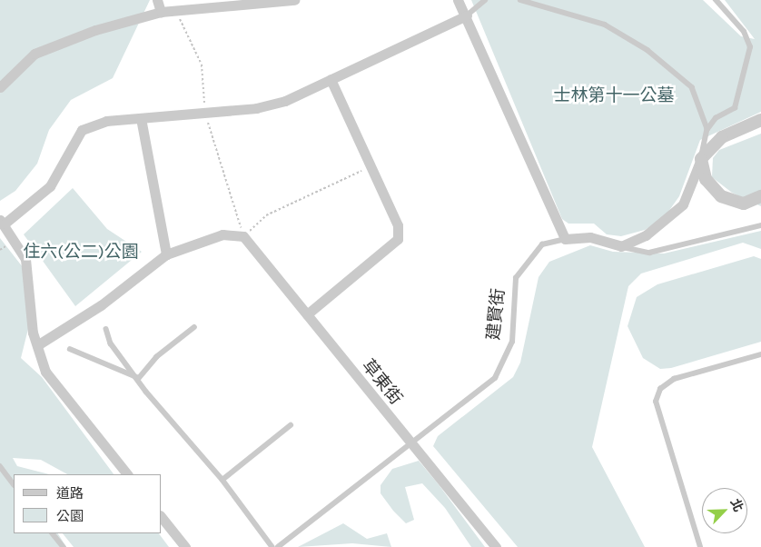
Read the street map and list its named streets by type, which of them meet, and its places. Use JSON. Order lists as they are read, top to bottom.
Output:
{
  "streets": {
    "street": ["建賢街", "草東街"]
  },
  "crossings": [
    ["建賢街", "草東街"]
  ],
  "parks": ["士林第十一公墓", "住六(公二)公園"],
  "legend": ["道路", "公園"],
  "north": "top right"
}
